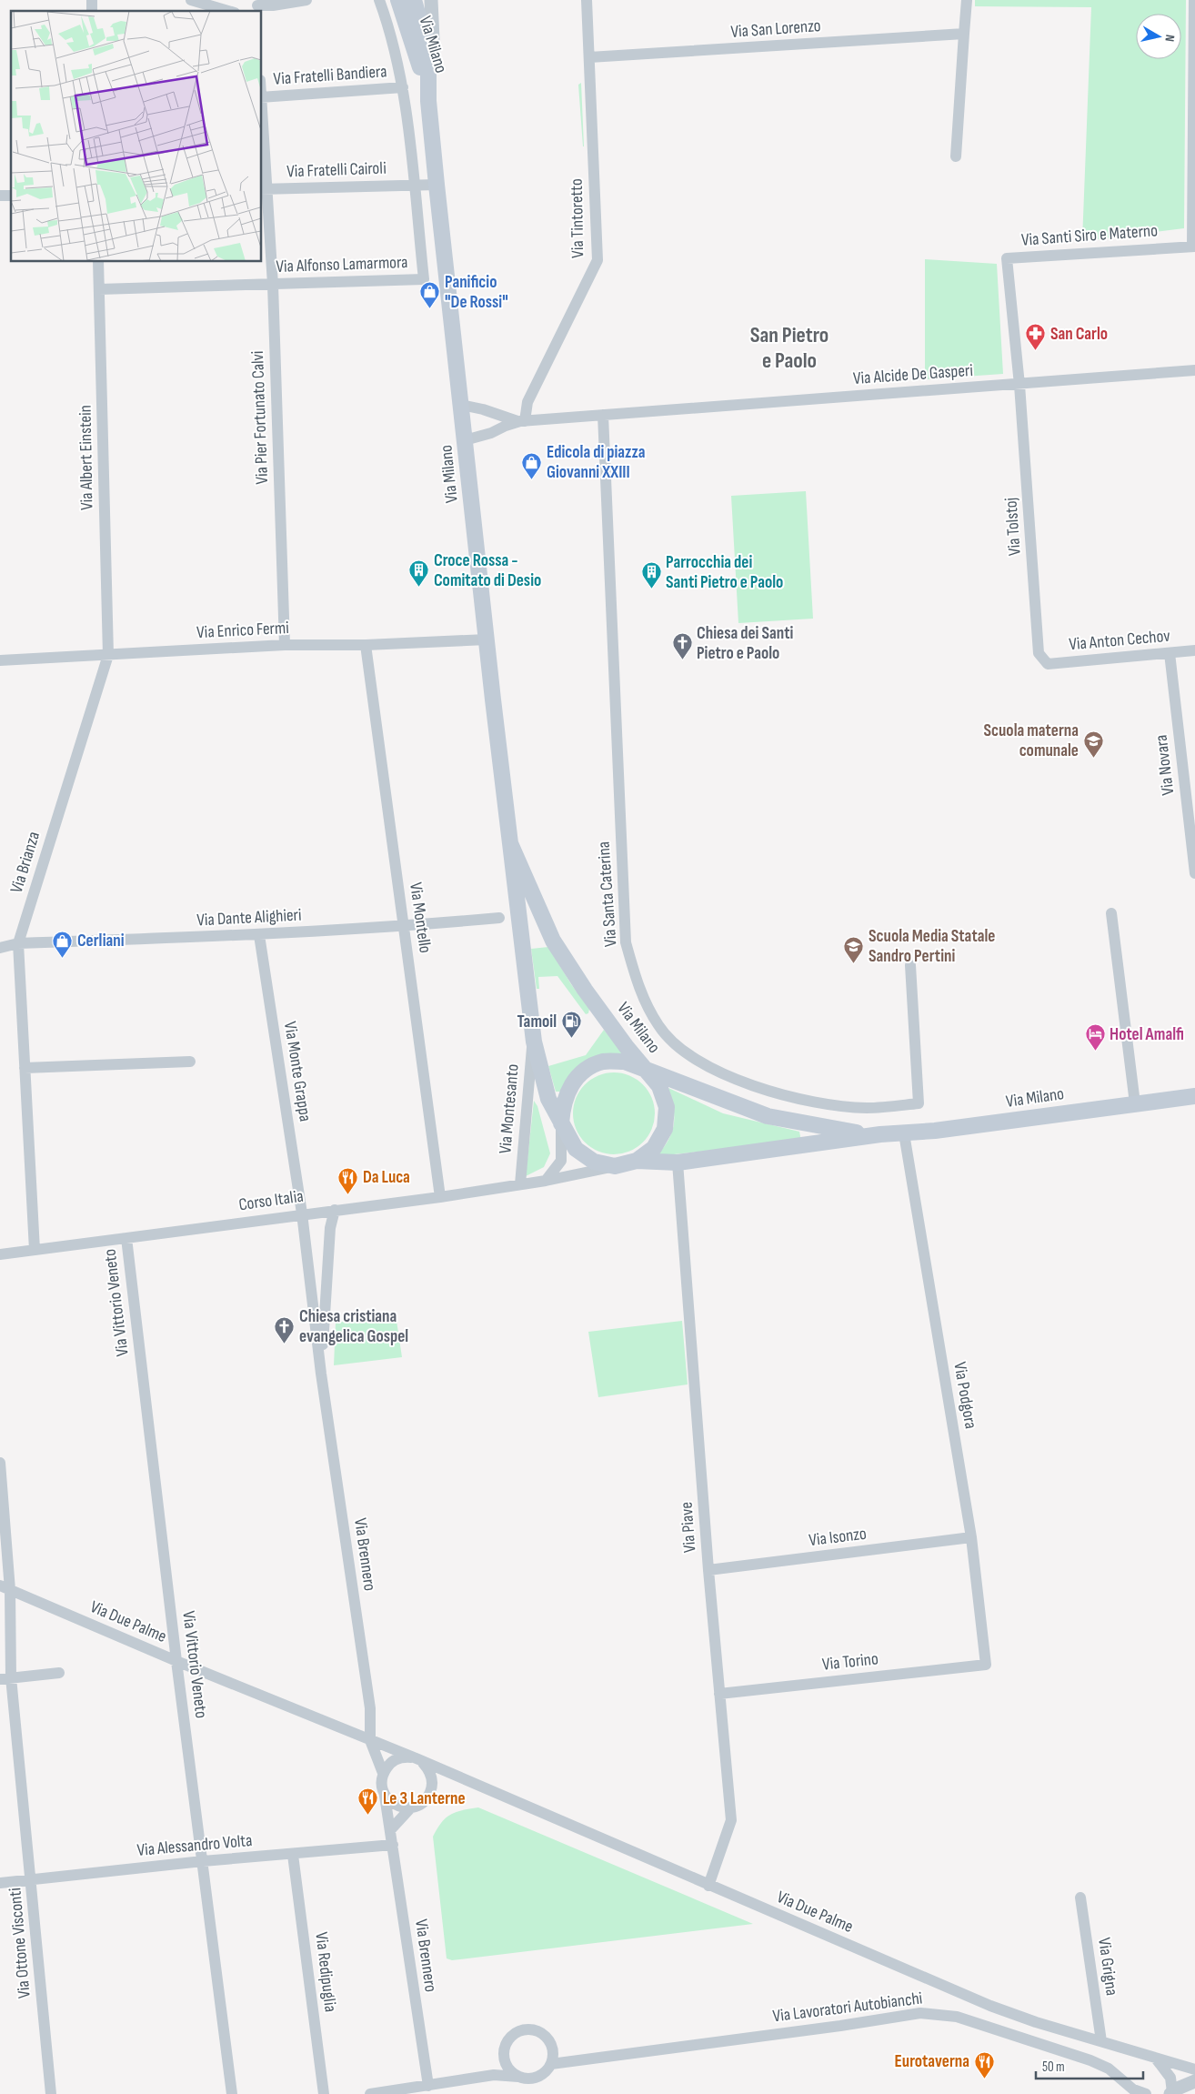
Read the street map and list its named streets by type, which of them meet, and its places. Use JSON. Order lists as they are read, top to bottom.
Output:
{
  "streets": {
    "main road": ["Via Milano"],
    "street": [
      "Via San Lorenzo",
      "Via Fratelli Bandiera",
      "Via Fratelli Cairoli",
      "Via Tintoretto",
      "Via Santi Siro e Materno",
      "Via Alfonso Lamarmora",
      "Via Alcide De Gasperi",
      "Via Pier Fortunato Calvi",
      "Via Albert Einstein",
      "Via Tolstoj",
      "Via Enrico Fermi",
      "Via Anton Cechov",
      "Via Novara",
      "Via Brianza",
      "Via Santa Caterina",
      "Via Dante Alighieri",
      "Via Montello",
      "Via Monte Grappa",
      "Via Montesanto",
      "Corso Italia",
      "Via Vittorio Veneto",
      "Via Podgora",
      "Via Piave",
      "Via Isonzo",
      "Via Brennero",
      "Via Due Palme",
      "Via Torino",
      "Via Alessandro Volta",
      "Via Ottone Visconti",
      "Via Grigna",
      "Via Redipuglia",
      "Via Lavoratori Autobianchi"
    ]
  },
  "crossings": [
    ["Via San Lorenzo", "Via Tintoretto"],
    ["Via Milano", "Via Fratelli Cairoli"],
    ["Via Milano", "Via Enrico Fermi"],
    ["Via Milano", "Via Montesanto"],
    ["Via Milano", "Corso Italia"],
    ["Via Milano", "Via Podgora"],
    ["Via Milano", "Via Piave"],
    ["Via Fratelli Cairoli", "Via Alfonso Lamarmora"],
    ["Via Fratelli Cairoli", "Via Pier Fortunato Calvi"],
    ["Via Tintoretto", "Via Alcide De Gasperi"],
    ["Via Santi Siro e Materno", "Via Alcide De Gasperi"],
    ["Via Santi Siro e Materno", "Via Tolstoj"],
    ["Via Alfonso Lamarmora", "Via Pier Fortunato Calvi"],
    ["Via Alfonso Lamarmora", "Via Albert Einstein"],
    ["Via Alcide De Gasperi", "Via Tolstoj"],
    ["Via Alcide De Gasperi", "Via Santa Caterina"],
    ["Via Pier Fortunato Calvi", "Via Enrico Fermi"],
    ["Via Albert Einstein", "Via Enrico Fermi"],
    ["Via Albert Einstein", "Via Brianza"],
    ["Via Tolstoj", "Via Anton Cechov"],
    ["Via Enrico Fermi", "Via Brianza"],
    ["Via Enrico Fermi", "Via Montello"],
    ["Via Anton Cechov", "Via Novara"],
    ["Via Brianza", "Via Dante Alighieri"],
    ["Via Brianza", "Corso Italia"],
    ["Via Dante Alighieri", "Via Montello"],
    ["Via Dante Alighieri", "Via Monte Grappa"],
    ["Via Montello", "Corso Italia"],
    ["Via Monte Grappa", "Corso Italia"],
    ["Via Monte Grappa", "Via Brennero"],
    ["Via Montesanto", "Corso Italia"],
    ["Corso Italia", "Via Vittorio Veneto"],
    ["Corso Italia", "Via Brennero"],
    ["Via Vittorio Veneto", "Via Due Palme"],
    ["Via Vittorio Veneto", "Via Alessandro Volta"],
    ["Via Podgora", "Via Isonzo"],
    ["Via Podgora", "Via Torino"],
    ["Via Piave", "Via Isonzo"],
    ["Via Piave", "Via Due Palme"],
    ["Via Piave", "Via Torino"],
    ["Via Brennero", "Via Due Palme"],
    ["Via Brennero", "Via Alessandro Volta"],
    ["Via Due Palme", "Via Ottone Visconti"],
    ["Via Due Palme", "Via Grigna"],
    ["Via Alessandro Volta", "Via Ottone Visconti"],
    ["Via Alessandro Volta", "Via Redipuglia"]
  ],
  "districts": ["San Pietro e Paolo"],
  "places": {
    "shop": ["Panificio \"De Rossi\"", "Edicola di piazza Giovanni XXIII", "Cerliani"],
    "pharmacy": ["San Carlo"],
    "building": ["Croce Rossa - Comitato di Desio", "Parrocchia dei Santi Pietro e Paolo"],
    "church": ["Chiesa dei Santi Pietro e Paolo", "Chiesa cristiana evangelica Gospel"],
    "school or university": ["Scuola materna comunale", "Scuola Media Statale Sandro Pertini"],
    "fuel station": ["Tamoil"],
    "hotel": ["Hotel Amalfi"],
    "restaurant": ["Da Luca", "Le 3 Lanterne", "Eurotaverna"]
  },
  "scale_bar": "50 m",
  "north": "right"
}
